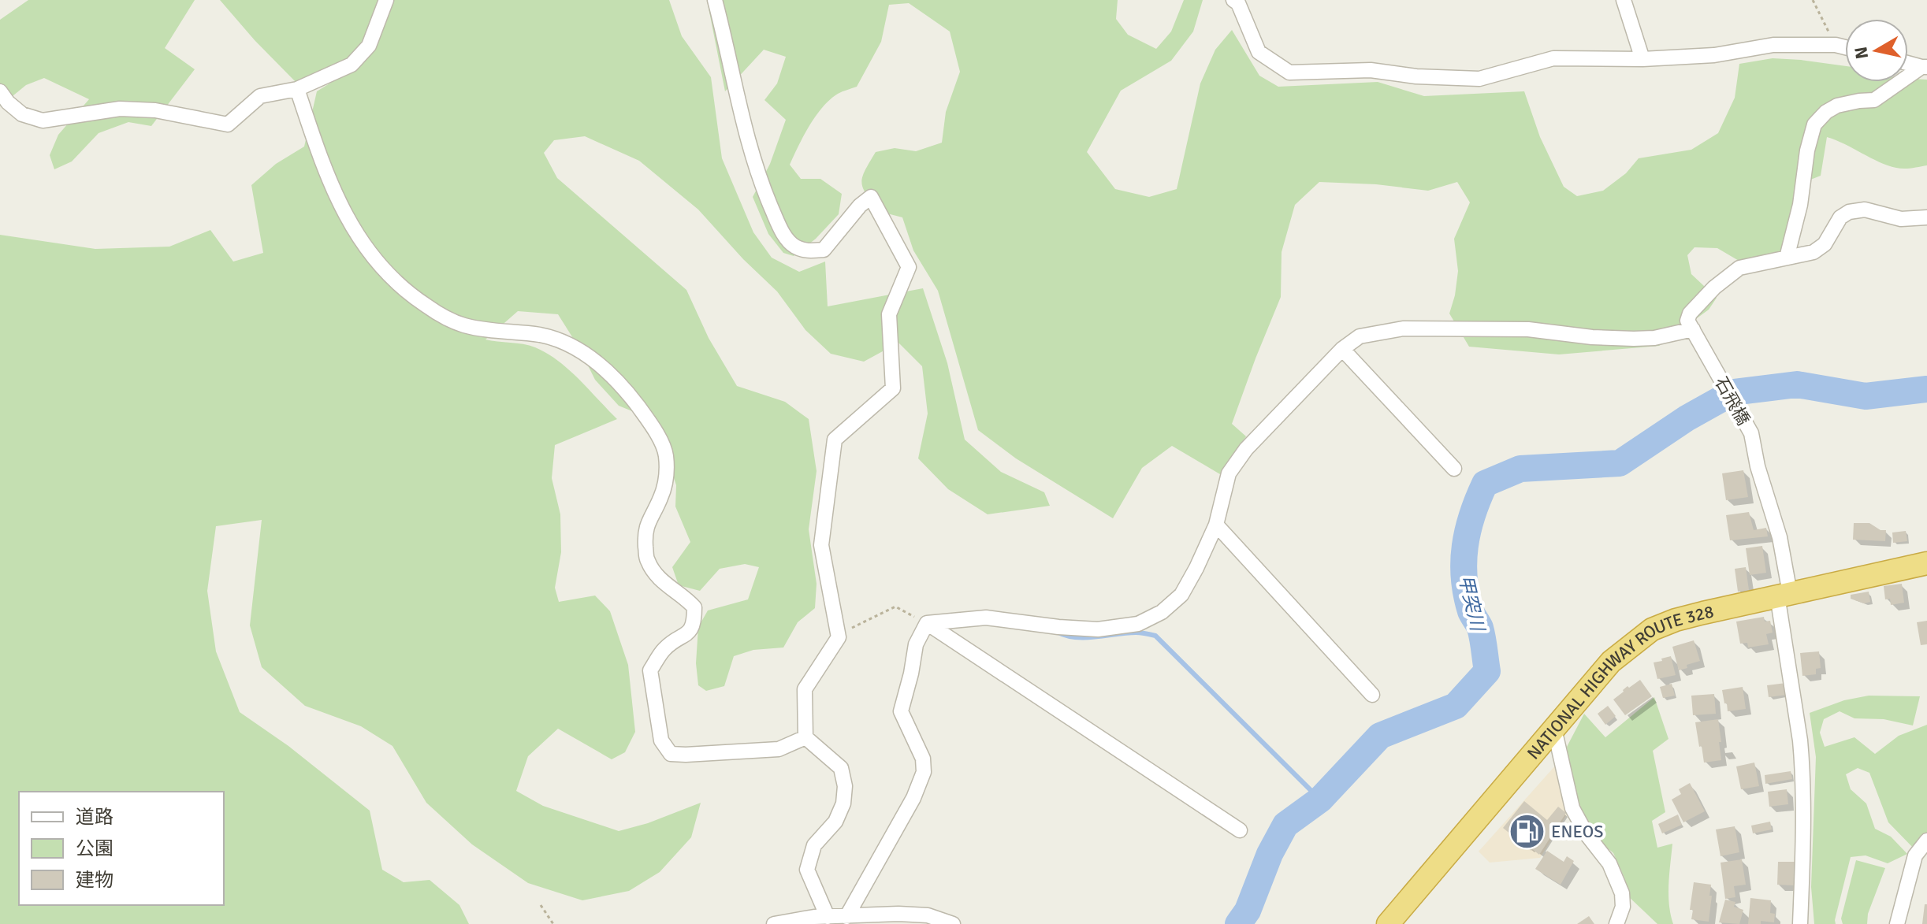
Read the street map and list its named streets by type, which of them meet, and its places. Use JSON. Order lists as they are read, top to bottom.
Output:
{
  "streets": {
    "highway": ["NATIONAL HIGHWAY ROUTE 328"],
    "street": ["石飛橋"]
  },
  "crossings": [
    ["石飛橋", "NATIONAL HIGHWAY ROUTE 328"]
  ],
  "water": ["甲突川"],
  "places": {
    "fuel station": ["ENEOS"]
  },
  "legend": ["道路", "公園", "建物"],
  "north": "left"
}
